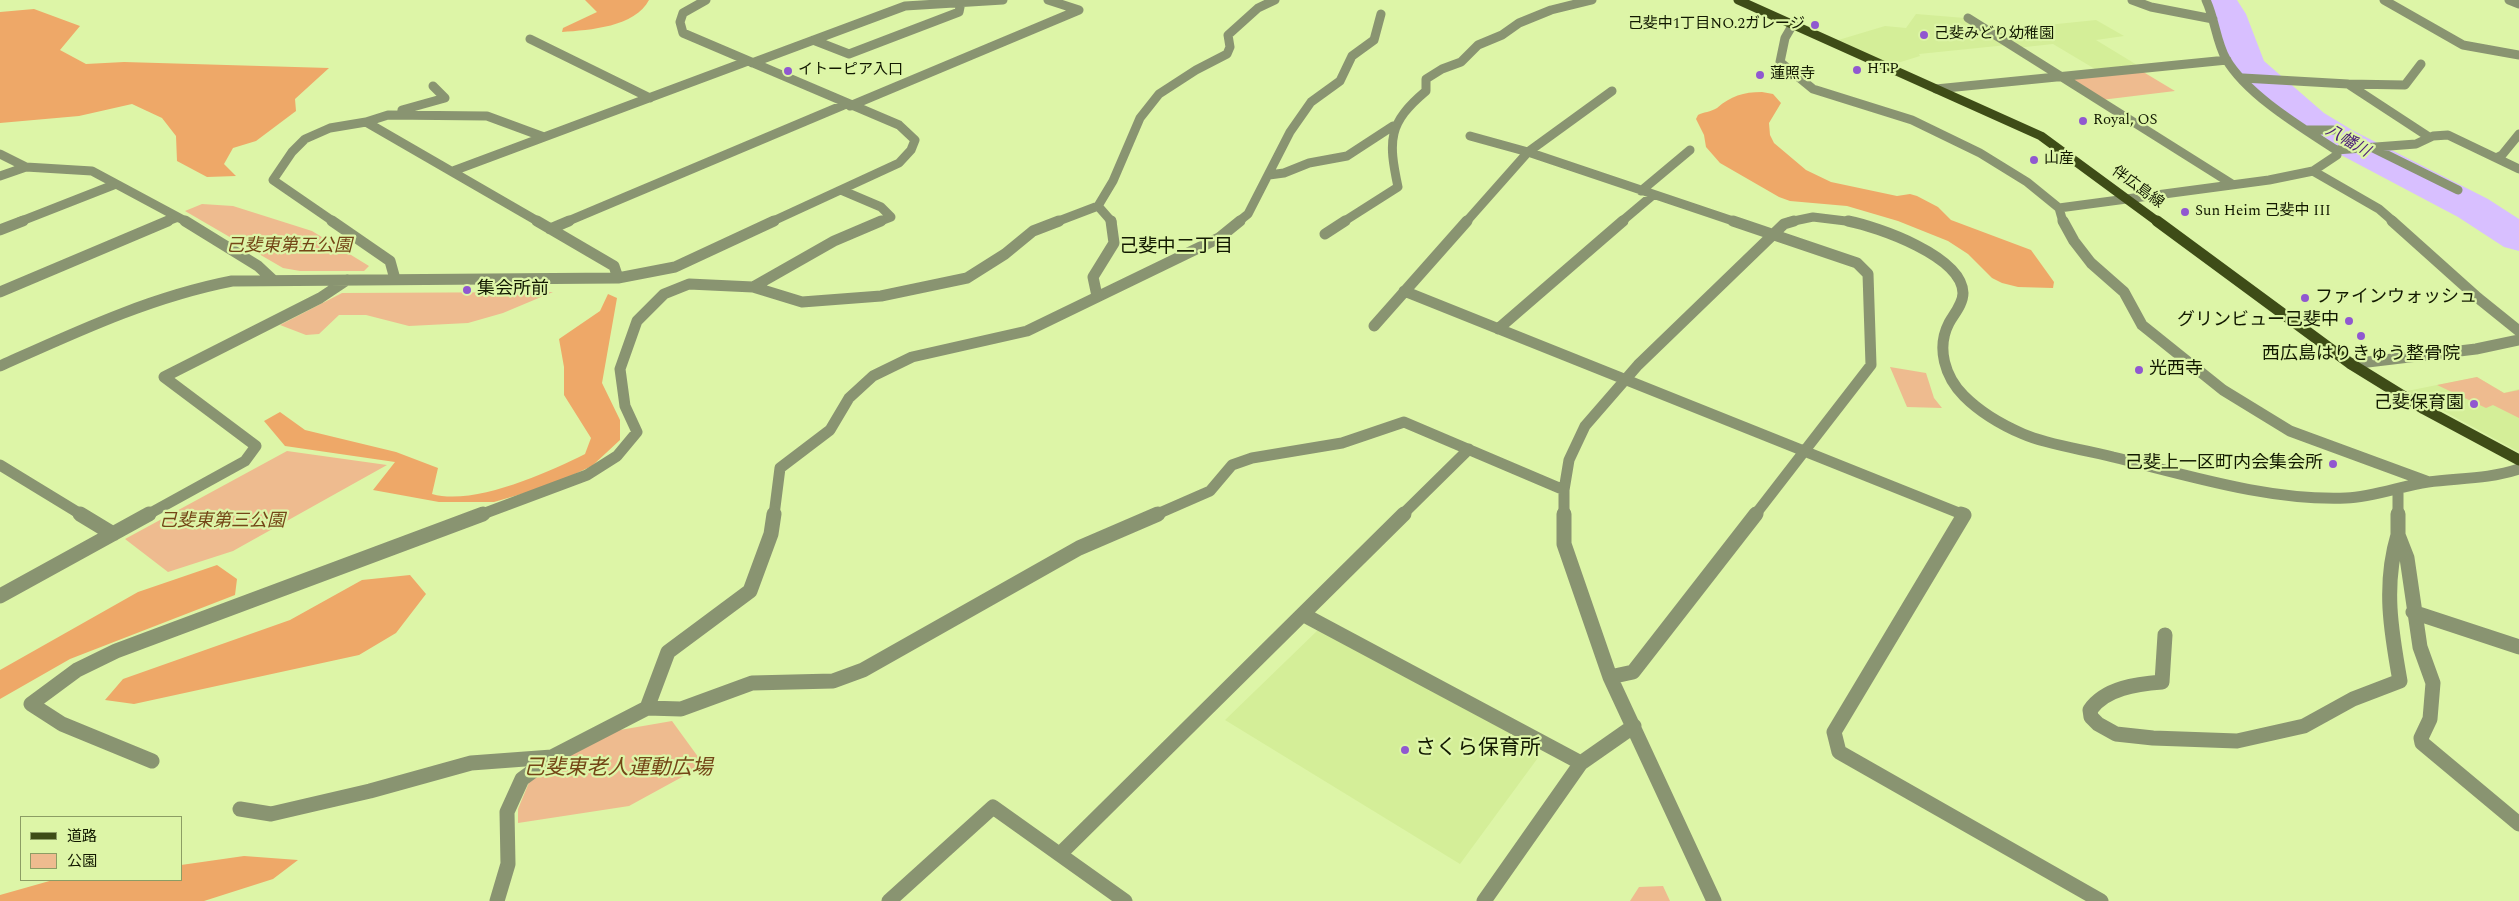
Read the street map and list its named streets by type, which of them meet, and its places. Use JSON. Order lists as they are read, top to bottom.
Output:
{
  "streets": {
    "main road": ["伴広島線"]
  },
  "districts": ["己斐中二丁目"],
  "water": ["八幡川"],
  "parks": ["己斐東第五公園", "己斐東第三公園", "己斐東老人運動広場"],
  "places": [
    "己斐中1丁目NO.2ガレージ",
    "己斐みどり幼稚園",
    "HTP",
    "イトーピア入口",
    "蓮照寺",
    "Royal, OS",
    "山産",
    "Sun Heim 己斐中 III",
    "集会所前",
    "ファインウォッシュ",
    "グリンビュー己斐中",
    "西広島はりきゅう整骨院",
    "光西寺",
    "己斐保育園",
    "己斐上一区町内会集会所",
    "さくら保育所"
  ],
  "legend": ["道路", "公園"]
}
